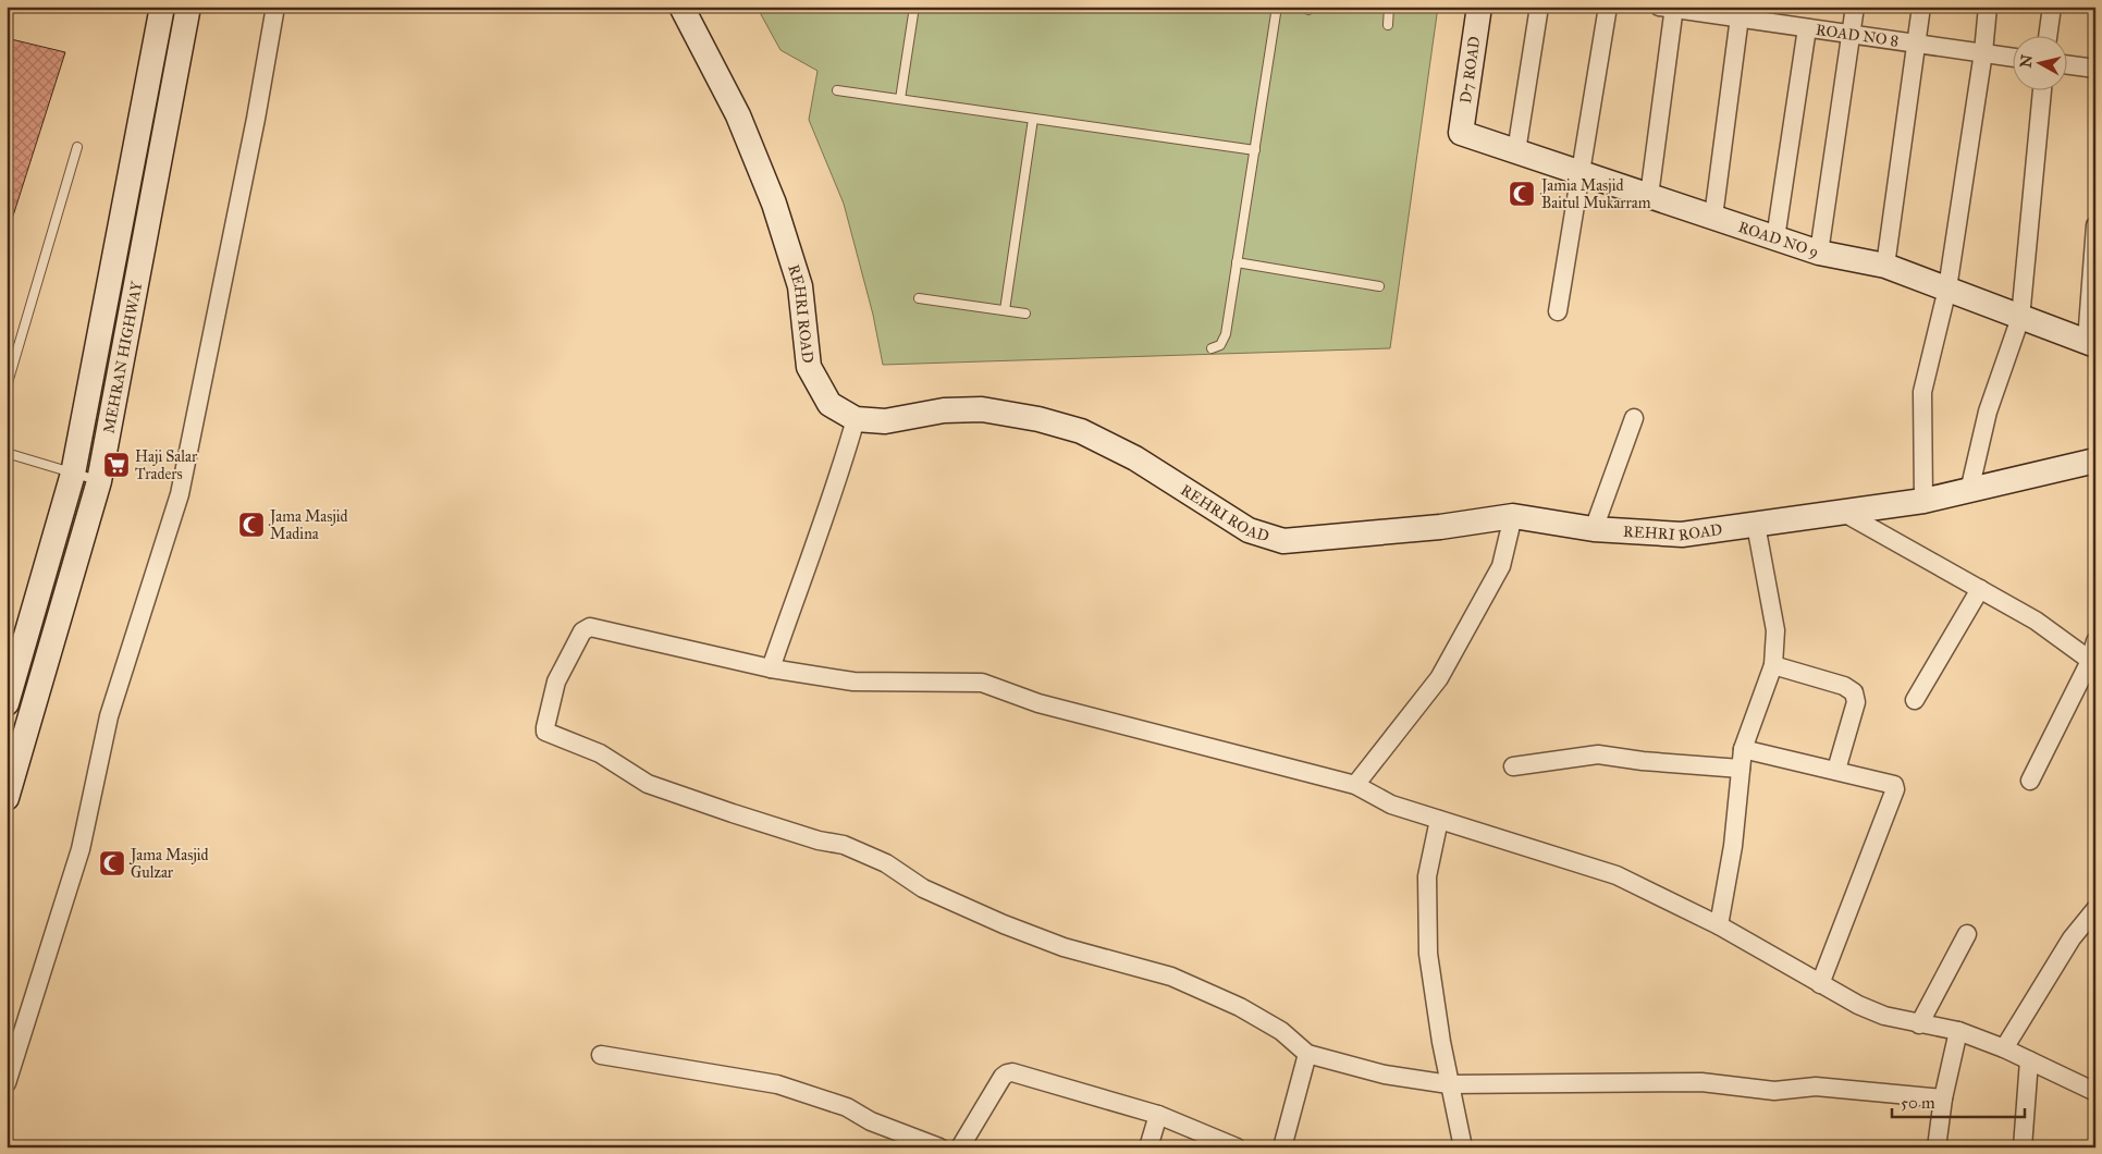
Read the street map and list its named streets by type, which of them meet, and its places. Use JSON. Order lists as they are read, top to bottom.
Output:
{
  "streets": {
    "street": [
      "ROAD NO 8",
      "D7 ROAD",
      "ROAD NO 9",
      "REHRI ROAD",
      "MEHRAN HIGHWAY"
    ]
  },
  "crossings": [
    ["D7 ROAD", "ROAD NO 9"]
  ],
  "places": {
    "mosque": ["Jamia Masjid Baitul Mukarram", "Jama Masjid Madina", "Jama Masjid Gulzar"],
    "supermarket": ["Haji Salar Traders"]
  },
  "scale_bar": "50 m",
  "north": "left"
}
